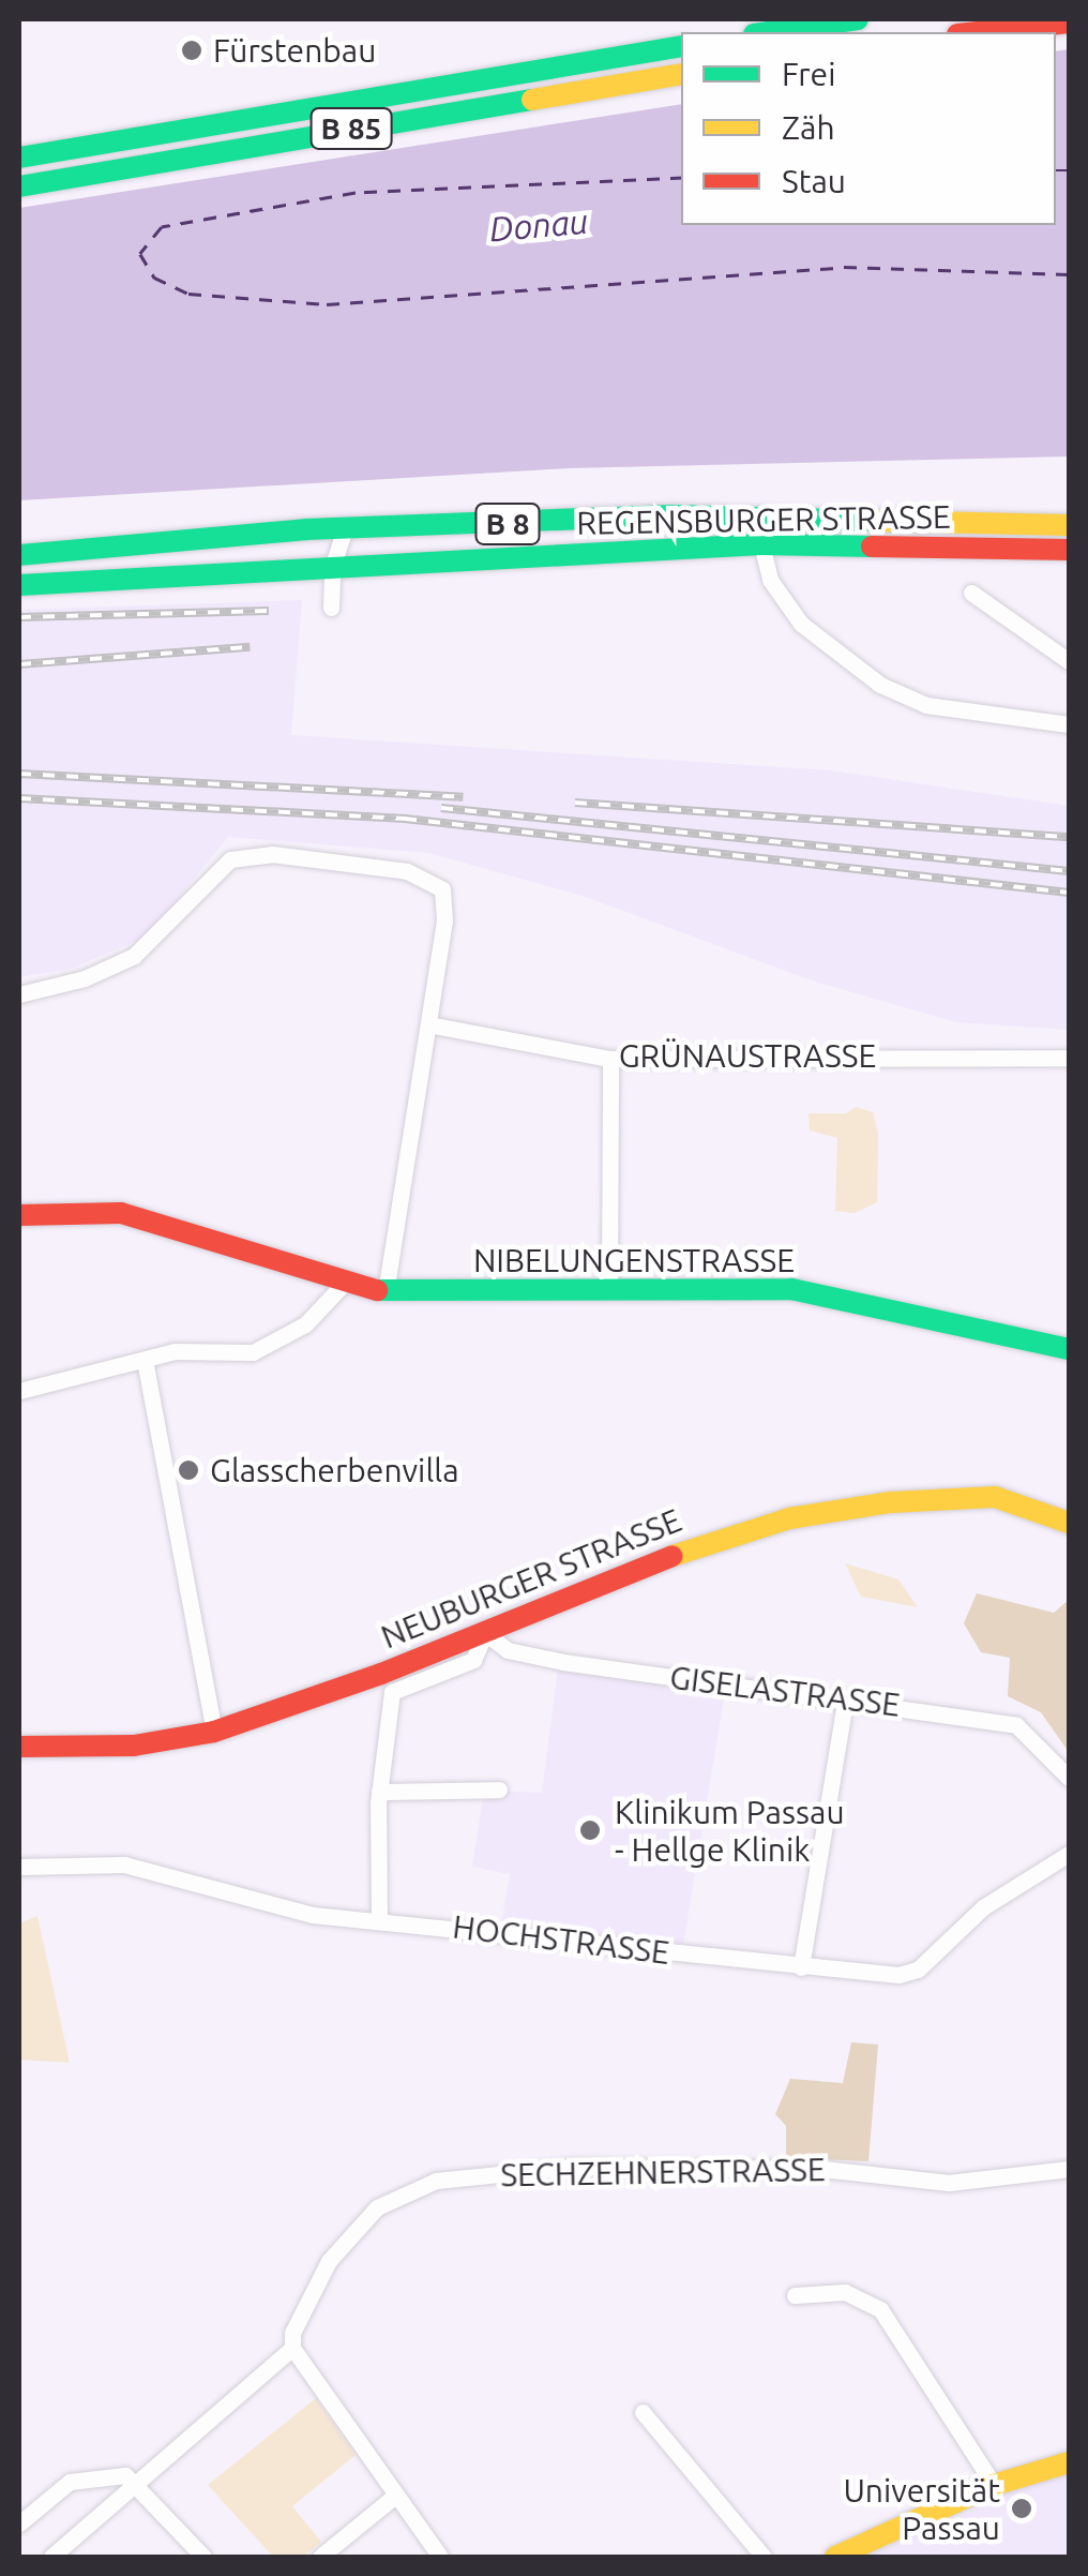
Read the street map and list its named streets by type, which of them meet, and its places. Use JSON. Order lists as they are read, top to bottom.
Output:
{
  "streets": {
    "main road": [
      "B 85",
      "REGENSBURGER STRASSE",
      "B 8",
      "NIBELUNGENSTRASSE",
      "NEUBURGER STRASSE"
    ],
    "street": [
      "GRÜNAUSTRASSE",
      "GISELASTRASSE",
      "HOCHSTRASSE",
      "SECHZEHNERSTRASSE"
    ]
  },
  "crossings": [
    ["NEUBURGER STRASSE", "GISELASTRASSE"]
  ],
  "water": ["Donau"],
  "places": [
    "Fürstenbau",
    "Glasscherbenvilla",
    "Klinikum Passau - Hellge Klinik",
    "Universität Passau"
  ],
  "legend": ["Frei", "Zäh", "Stau"]
}
